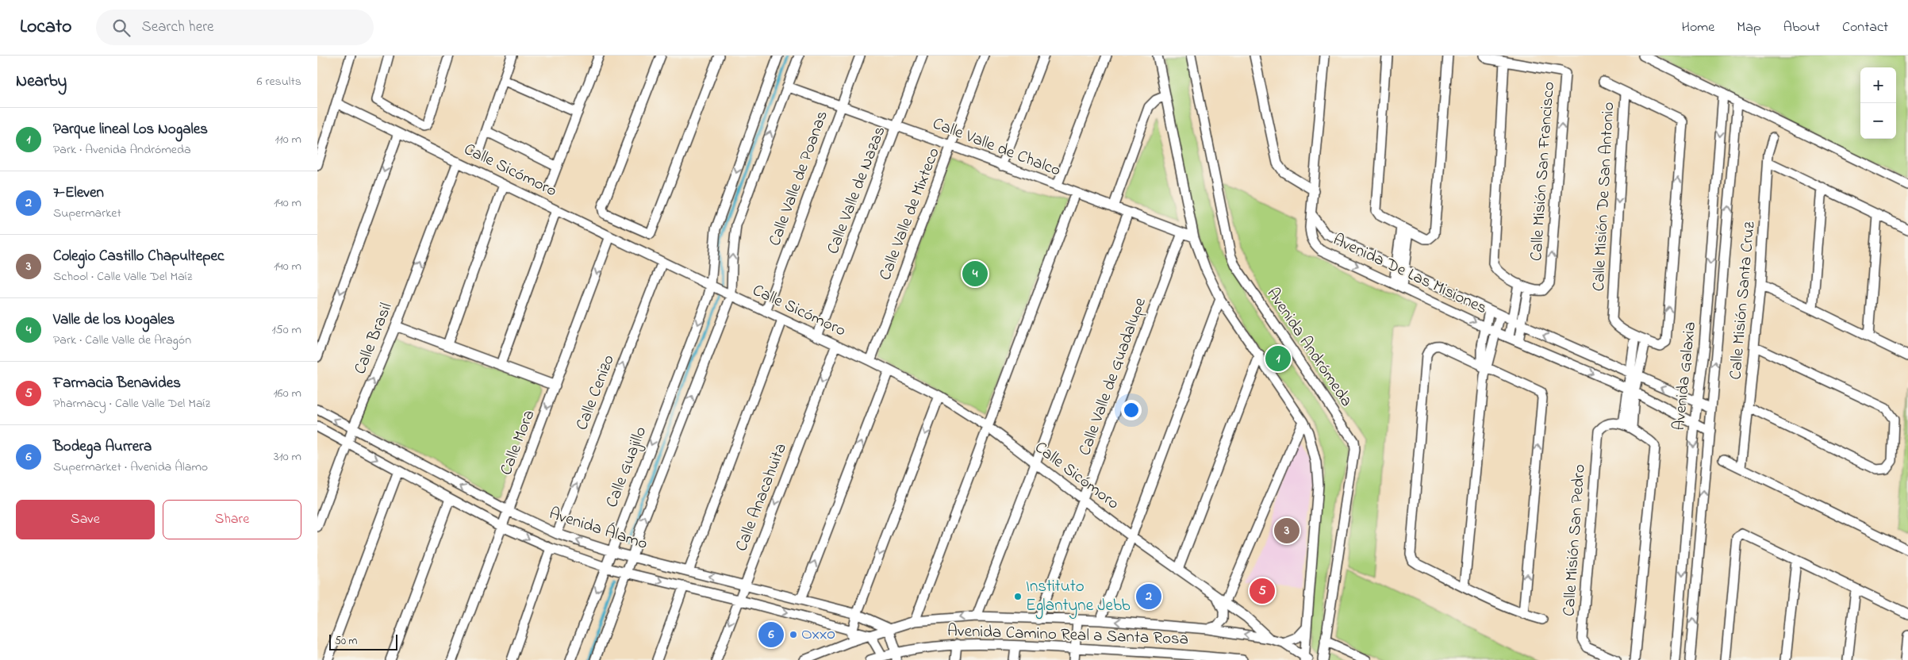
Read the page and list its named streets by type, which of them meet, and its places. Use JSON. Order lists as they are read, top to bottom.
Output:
{
  "streets": {
    "street": [
      "Calle Valle de Chalco",
      "Calle Sicómoro",
      "Calle Misión San Francisco",
      "Calle Valle de Poanas",
      "Calle Valle de Nazas",
      "Calle Misión De San Antonio",
      "Calle Valle de Mixteco",
      "Avenida De Las Misiones",
      "Calle Misión Santa Cruz",
      "Calle Brasil",
      "Avenida Andrómeda",
      "Avenida Galaxia",
      "Calle Valle de Guadalupe",
      "Calle Cenizo",
      "Calle Mora",
      "Calle Guajillo",
      "Calle Anacahuita",
      "Avenida Álamo",
      "Calle Misión San Pedro",
      "Avenida Camino Real a Santa Rosa"
    ]
  },
  "crossings": [
    ["Calle Valle de Chalco", "Calle Valle de Poanas"],
    ["Calle Valle de Chalco", "Calle Valle de Nazas"],
    ["Calle Valle de Chalco", "Calle Valle de Mixteco"],
    ["Calle Valle de Chalco", "Calle Valle de Guadalupe"],
    ["Calle Sicómoro", "Calle Valle de Poanas"],
    ["Calle Sicómoro", "Calle Valle de Nazas"],
    ["Calle Sicómoro", "Calle Valle de Mixteco"],
    ["Calle Sicómoro", "Calle Brasil"],
    ["Calle Sicómoro", "Calle Valle de Guadalupe"],
    ["Calle Sicómoro", "Calle Cenizo"],
    ["Calle Sicómoro", "Calle Mora"],
    ["Calle Sicómoro", "Calle Guajillo"],
    ["Calle Sicómoro", "Calle Anacahuita"],
    ["Calle Sicómoro", "Avenida Camino Real a Santa Rosa"],
    ["Avenida De Las Misiones", "Avenida Galaxia"],
    ["Calle Brasil", "Avenida Álamo"],
    ["Calle Valle de Guadalupe", "Avenida Camino Real a Santa Rosa"],
    ["Calle Cenizo", "Avenida Álamo"],
    ["Calle Mora", "Avenida Álamo"],
    ["Calle Guajillo", "Avenida Álamo"],
    ["Calle Anacahuita", "Avenida Álamo"],
    ["Avenida Álamo", "Avenida Camino Real a Santa Rosa"]
  ],
  "one_way": ["Calle Cenizo"],
  "places": ["Instituto Eglantyne Jebb", "Oxxo"],
  "scale_bar": "50 m",
  "page": {
    "header": "Locato",
    "search": "Search here",
    "nav": [
      "Home",
      "Map",
      "About",
      "Contact"
    ],
    "heading": ["Nearby", "6 results"],
    "map_buttons": ["+", "−"],
    "list": [
      {
        "mark": "1",
        "name": "Parque lineal Los Nogales",
        "note": "Park · Avenida Andrómeda",
        "value": "110 m"
      },
      {
        "mark": "2",
        "name": "7-Eleven",
        "note": "Supermarket",
        "value": "140 m"
      },
      {
        "mark": "3",
        "name": "Colegio Castillo Chapultepec",
        "note": "School · Calle Valle Del Maíz",
        "value": "140 m"
      },
      {
        "mark": "4",
        "name": "Valle de los Nogales",
        "note": "Park · Calle Valle de Aragón",
        "value": "150 m"
      },
      {
        "mark": "5",
        "name": "Farmacia Benavides",
        "note": "Pharmacy · Calle Valle Del Maíz",
        "value": "160 m"
      },
      {
        "mark": "6",
        "name": "Bodega Aurrera",
        "note": "Supermarket · Avenida Álamo",
        "value": "310 m"
      }
    ],
    "pins": [
      "4",
      "1",
      "3",
      "5",
      "2",
      "6"
    ],
    "buttons": ["Save", "Share"],
    "scale": "50 m"
  }
}
